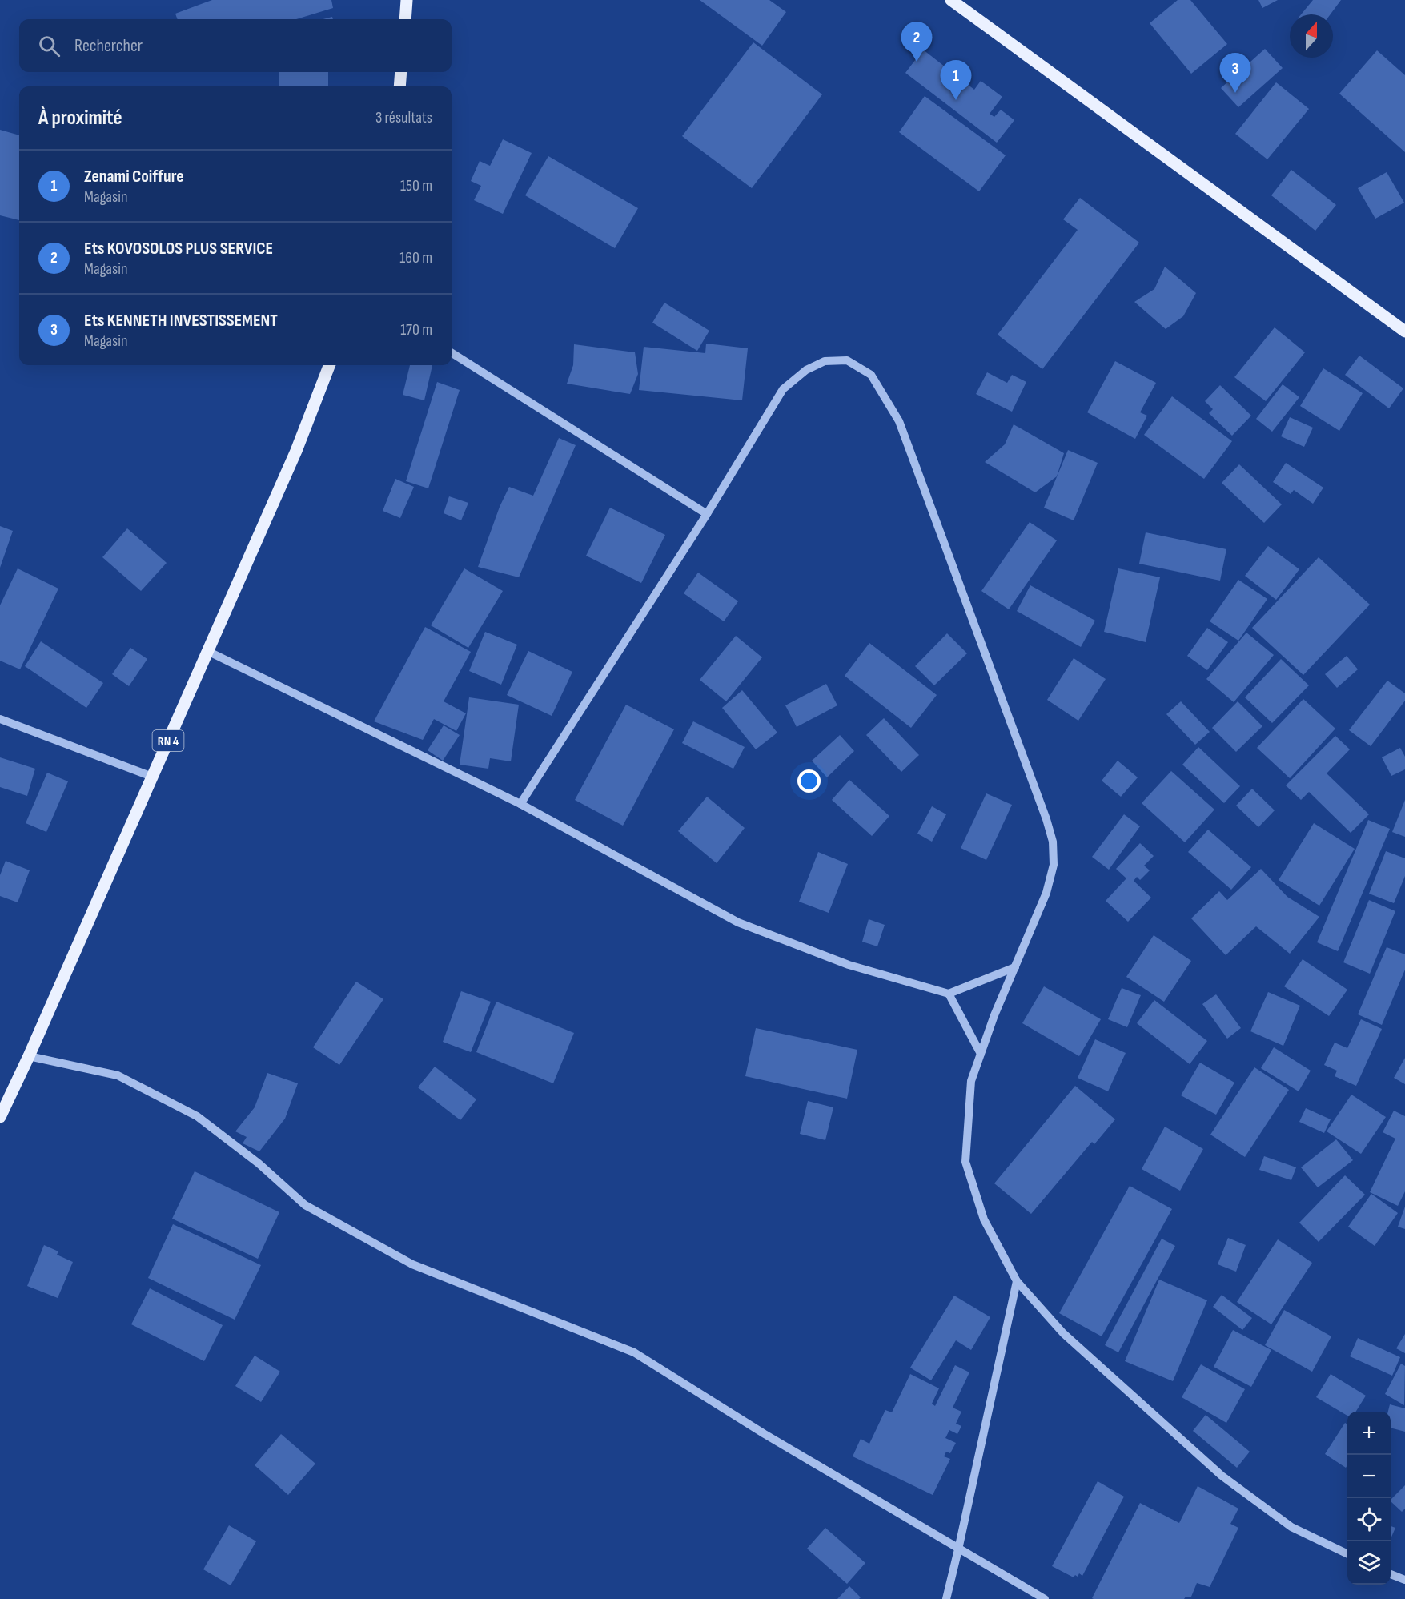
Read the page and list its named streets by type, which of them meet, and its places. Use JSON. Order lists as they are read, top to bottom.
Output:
{
  "streets": {
    "main road": ["RN 4"]
  },
  "north": "top",
  "page": {
    "search": "Rechercher",
    "pins": ["2", "3", "1"],
    "heading": ["À proximité", "3 résultats"],
    "list": [
      {
        "mark": "1",
        "name": "Zenami Coiffure",
        "note": "Magasin",
        "value": "150 m"
      },
      {
        "mark": "2",
        "name": "Ets KOVOSOLOS PLUS SERVICE",
        "note": "Magasin",
        "value": "160 m"
      },
      {
        "mark": "3",
        "name": "Ets KENNETH INVESTISSEMENT",
        "note": "Magasin",
        "value": "170 m"
      }
    ],
    "map_buttons": ["+", "−"]
  }
}
